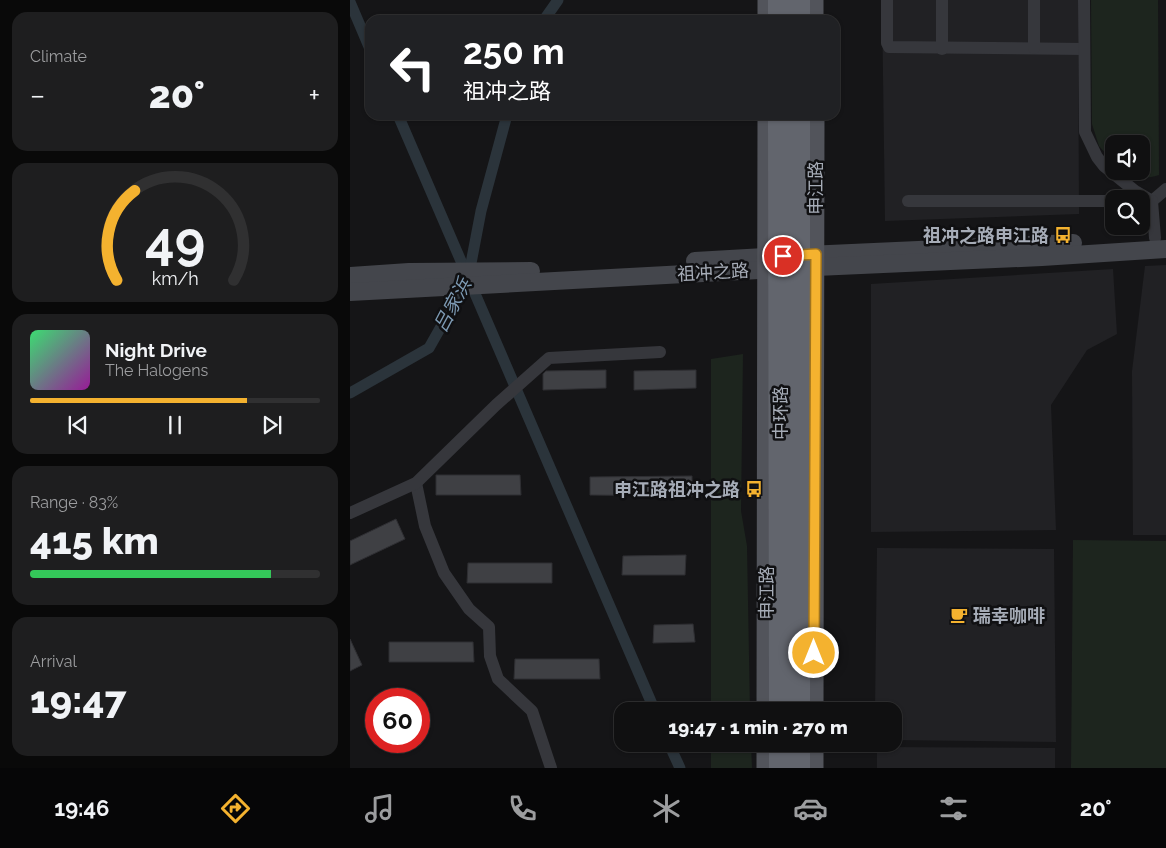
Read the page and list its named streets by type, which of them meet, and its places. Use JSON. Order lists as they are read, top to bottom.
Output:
{
  "streets": {
    "highway": ["中环路"],
    "main road": ["申江路", "祖冲之路"]
  },
  "crossings": [
    ["申江路", "祖冲之路"]
  ],
  "water": ["吕家浜"],
  "places": {
    "bus stop": ["祖冲之路申江路", "申江路祖冲之路"],
    "cafe": ["瑞幸咖啡"]
  },
  "page": {
    "tile": [
      "Climate",
      ["Range · 83%", "415 km"],
      ["Arrival", "19:47"]
    ],
    "turn": ["250 m", "祖冲之路"],
    "heat": ["−", "20°", "+"],
    "song": ["Night Drive", "The Halogens"],
    "limit": "60",
    "trip": "19:47 · 1 min · 270 m",
    "tabs": ["19:46", "20°"],
    "gauge": ["49", "km/h"]
  }
}
